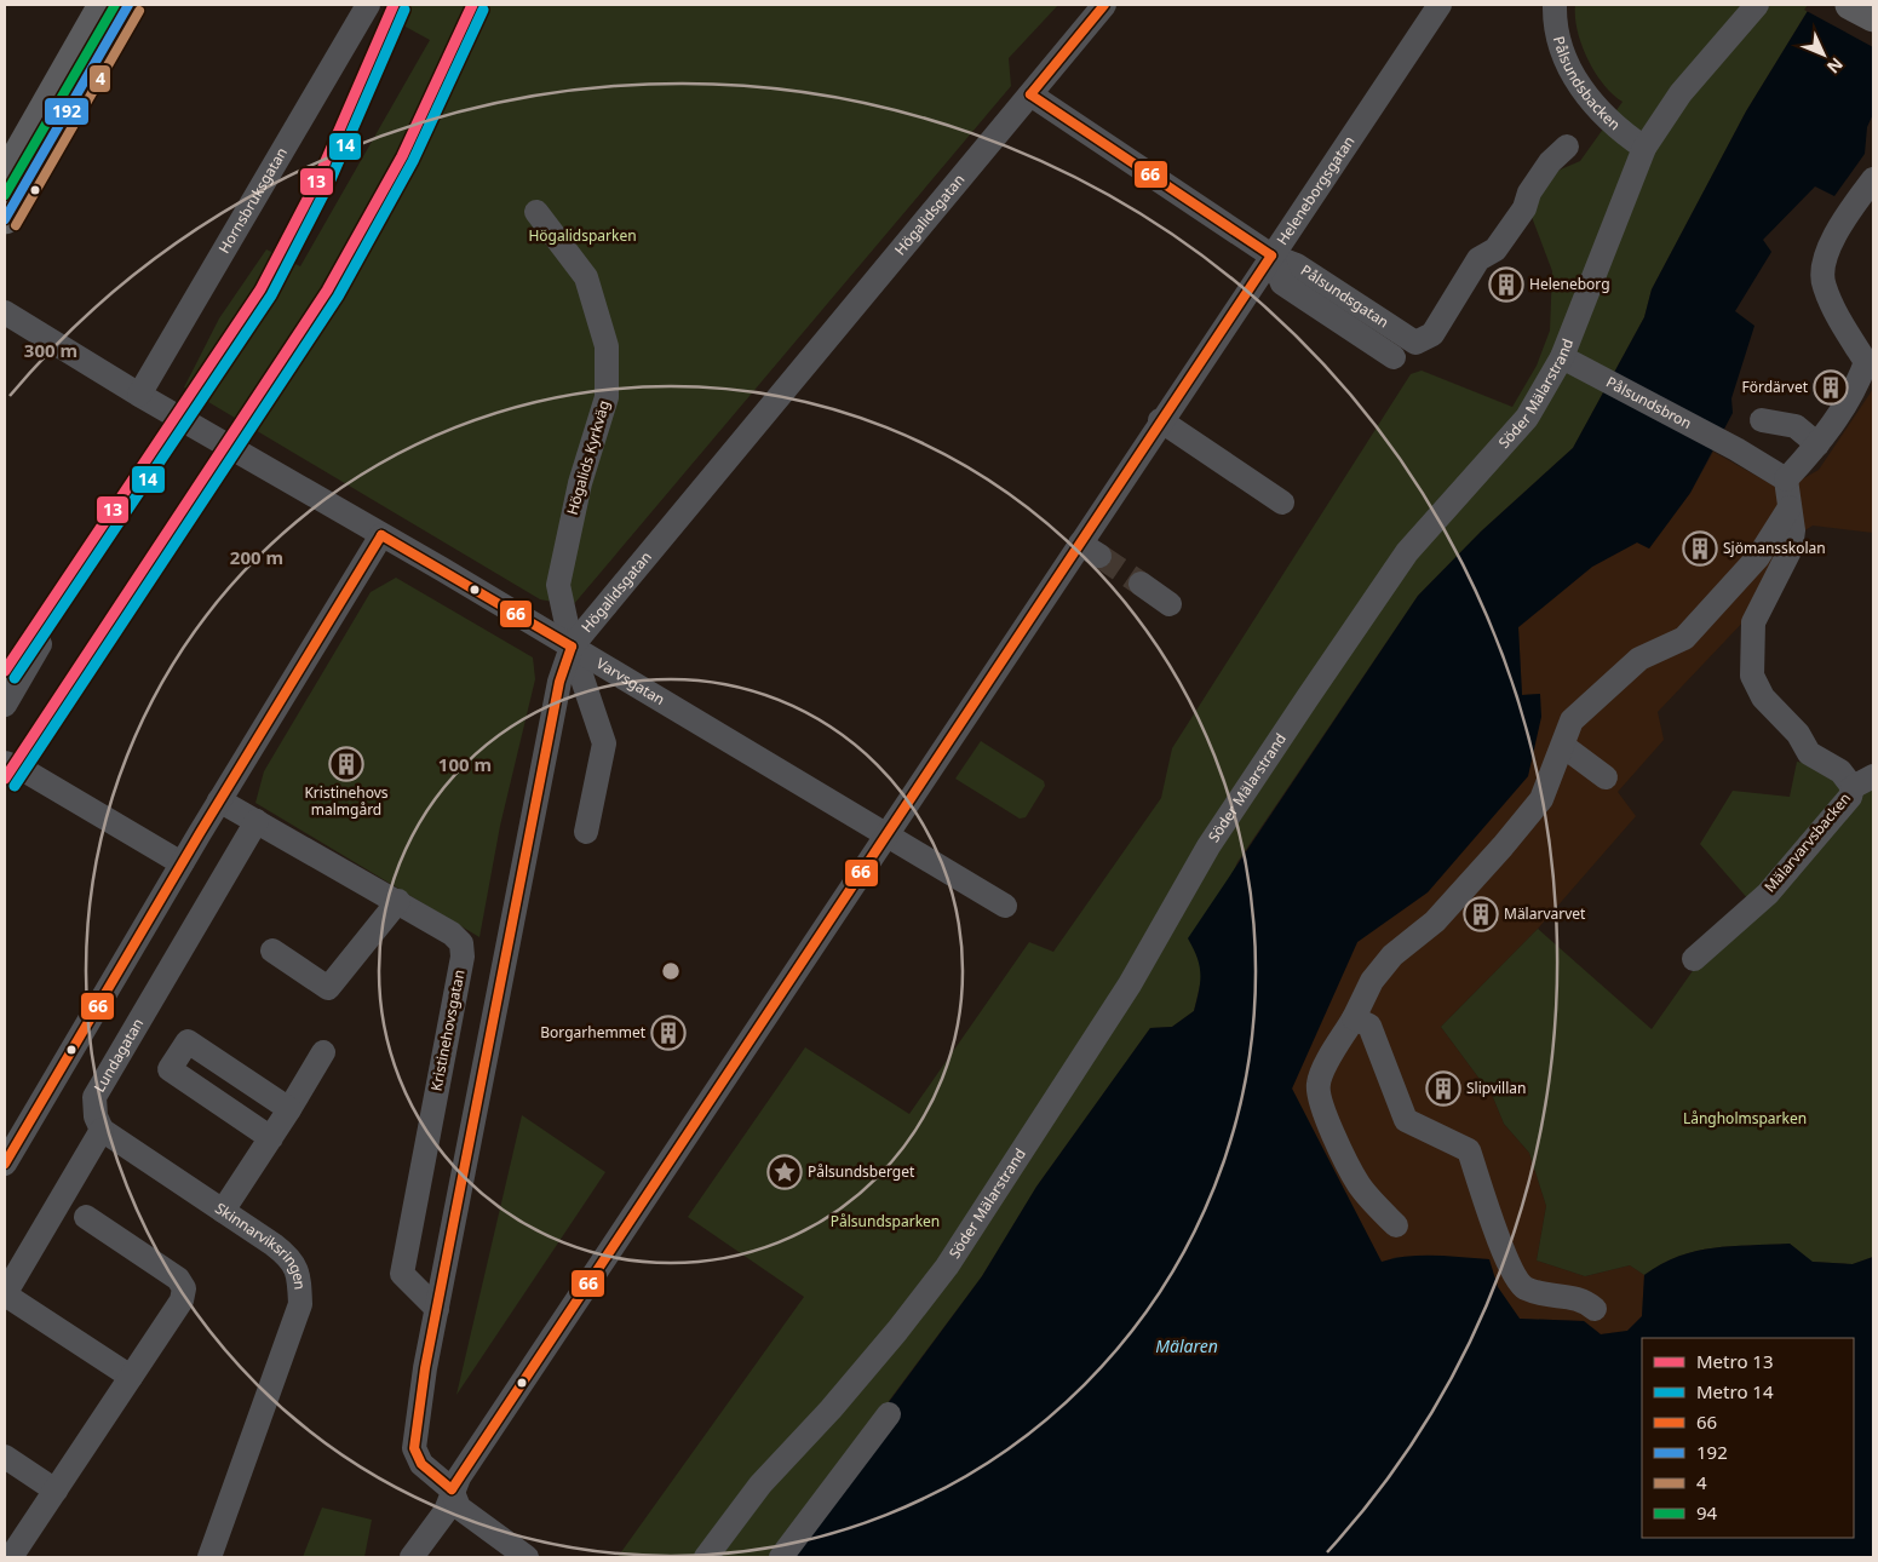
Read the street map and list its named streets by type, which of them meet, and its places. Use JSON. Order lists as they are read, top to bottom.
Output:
{
  "streets": {
    "street": [
      "Pålsundsbacken",
      "Heleneborgsgatan",
      "Hornsbruksgatan",
      "Högalidsgatan",
      "Pålsundsgatan",
      "Söder Mälarstrand",
      "Pålsundsbron",
      "Högalids Kyrkväg",
      "Varvsgatan",
      "Mälarvarvsbacken",
      "Kristinehovsgatan",
      "Lundagatan",
      "Skinnarviksringen"
    ]
  },
  "crossings": [
    ["Pålsundsbacken", "Söder Mälarstrand"],
    ["Heleneborgsgatan", "Högalidsgatan"],
    ["Heleneborgsgatan", "Pålsundsgatan"],
    ["Heleneborgsgatan", "Varvsgatan"],
    ["Hornsbruksgatan", "Varvsgatan"],
    ["Högalidsgatan", "Pålsundsgatan"],
    ["Högalidsgatan", "Högalids Kyrkväg"],
    ["Högalidsgatan", "Varvsgatan"],
    ["Högalidsgatan", "Kristinehovsgatan"],
    ["Söder Mälarstrand", "Pålsundsbron"],
    ["Pålsundsbron", "Mälarvarvsbacken"],
    ["Högalids Kyrkväg", "Varvsgatan"],
    ["Kristinehovsgatan", "Lundagatan"],
    ["Lundagatan", "Skinnarviksringen"]
  ],
  "water": ["Mälaren"],
  "parks": ["Högalidsparken", "Långholmsparken", "Pålsundsparken"],
  "places": {
    "building": [
      "Heleneborg",
      "Fördärvet",
      "Sjömansskolan",
      "Kristinehovs malmgård",
      "Mälarvarvet",
      "Borgarhemmet",
      "Slipvillan"
    ],
    "place": ["Pålsundsberget"]
  },
  "lines": [
    "metro line 13",
    "transit line 66",
    "transit line 192",
    "transit line 94",
    "metro line 14",
    "transit line 4"
  ],
  "legend": [
    "Metro 13",
    "Metro 14",
    "66",
    "192",
    "4",
    "94"
  ],
  "north": "bottom right",
  "rings": ["300 m", "200 m", "100 m"]
}
